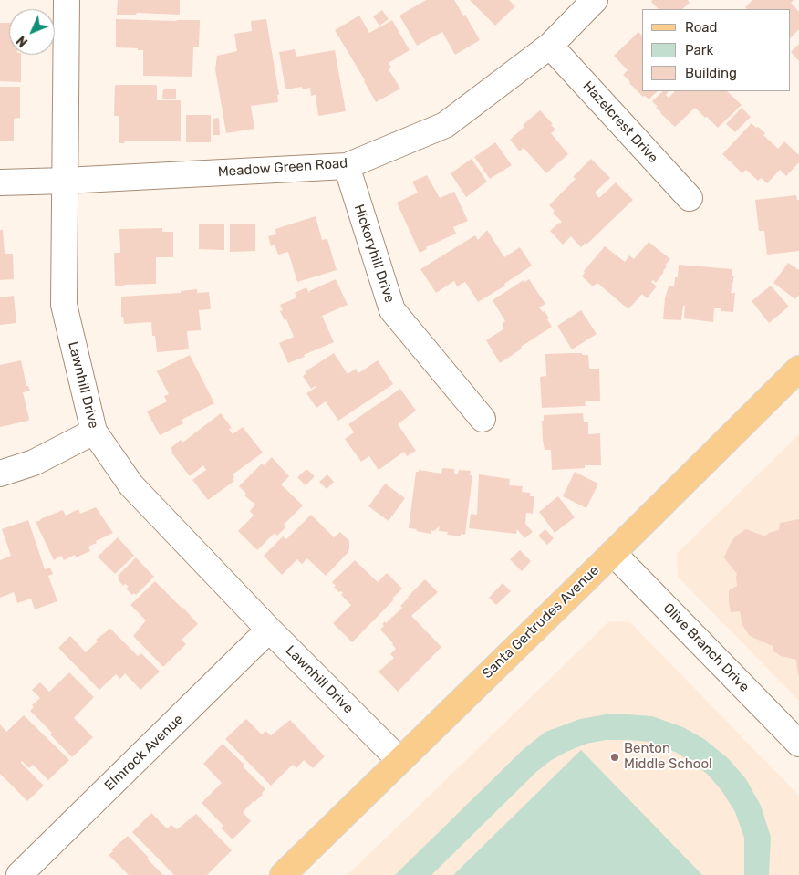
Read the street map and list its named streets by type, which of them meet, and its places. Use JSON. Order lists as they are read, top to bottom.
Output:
{
  "streets": {
    "main road": ["Santa Gertrudes Avenue"],
    "street": [
      "Hazelcrest Drive",
      "Meadow Green Road",
      "Hickoryhill Drive",
      "Lawnhill Drive",
      "Olive Branch Drive",
      "Elmrock Avenue"
    ]
  },
  "crossings": [
    ["Hazelcrest Drive", "Meadow Green Road"],
    ["Meadow Green Road", "Hickoryhill Drive"],
    ["Meadow Green Road", "Lawnhill Drive"],
    ["Lawnhill Drive", "Santa Gertrudes Avenue"],
    ["Lawnhill Drive", "Elmrock Avenue"],
    ["Santa Gertrudes Avenue", "Olive Branch Drive"]
  ],
  "places": ["Benton Middle School"],
  "legend": ["Road", "Park", "Building"],
  "north": "bottom left"
}
